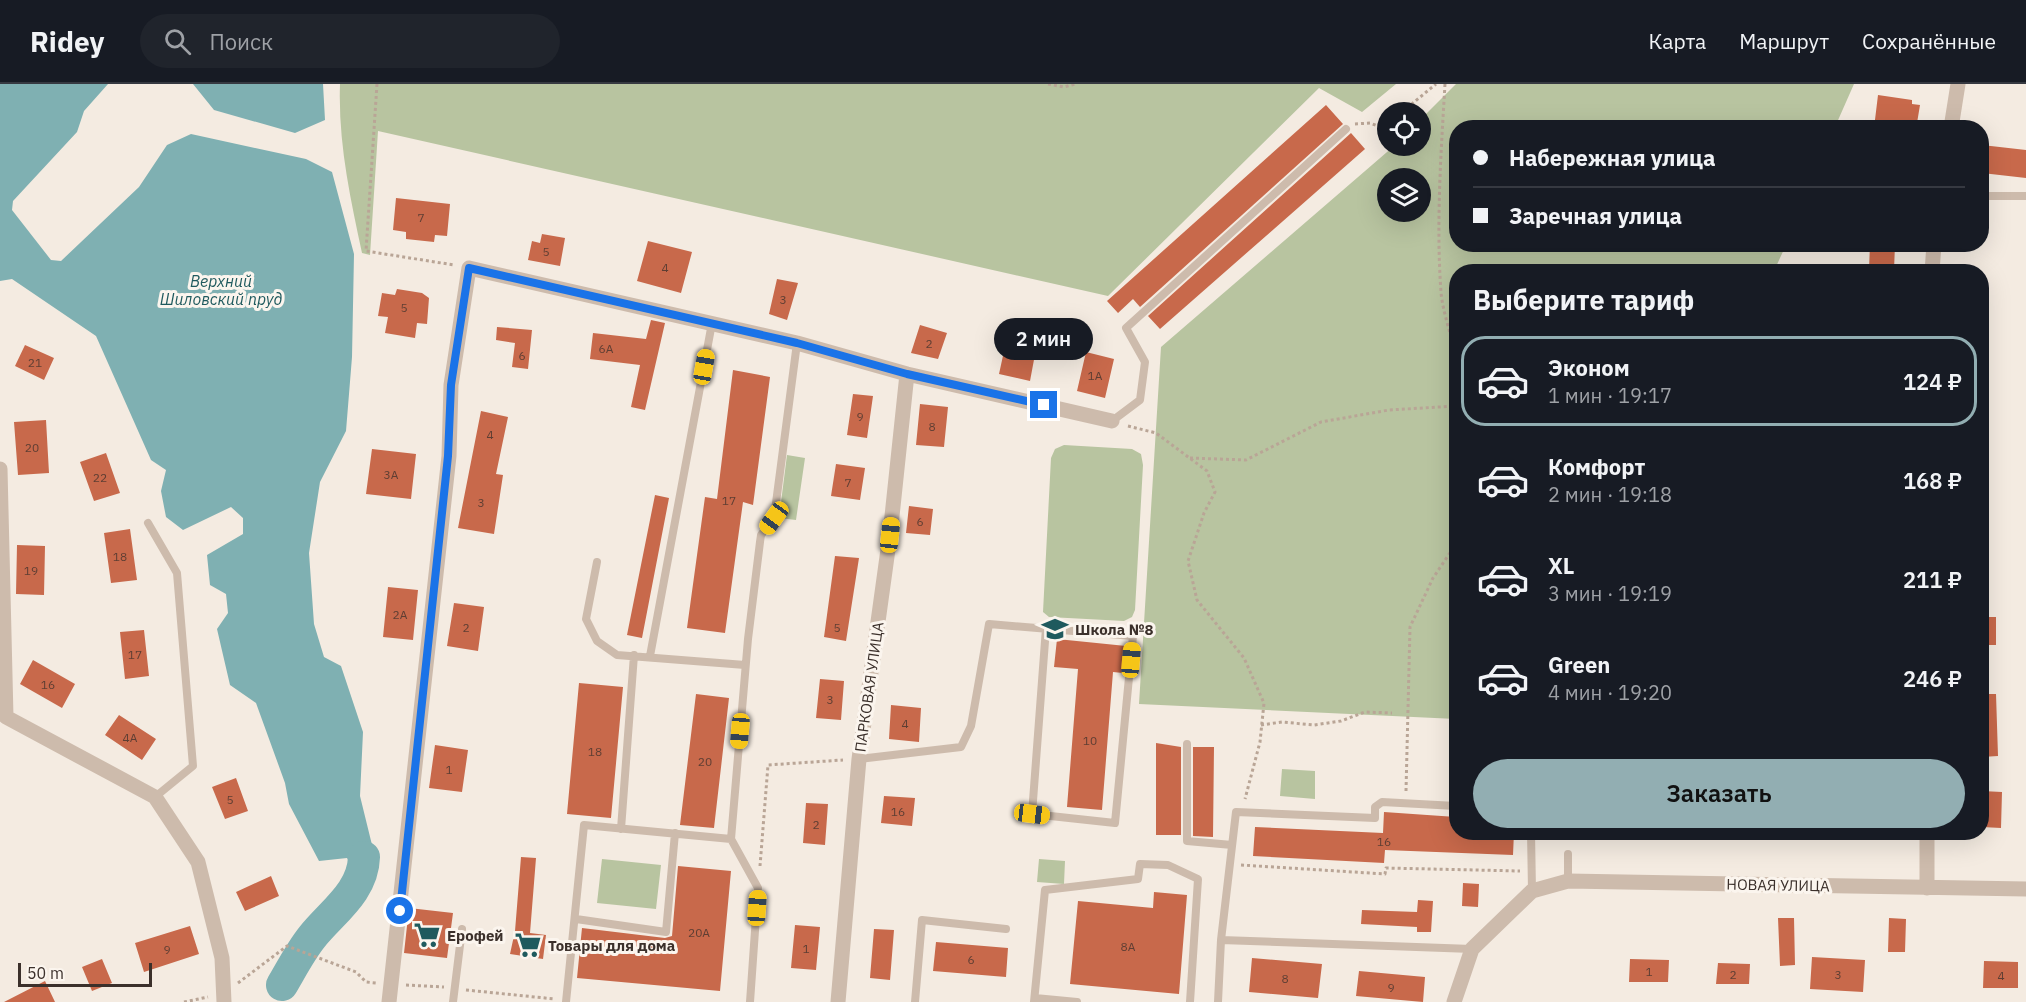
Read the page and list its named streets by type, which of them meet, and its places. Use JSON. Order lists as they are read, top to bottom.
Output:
{
  "streets": {
    "street": ["ПАРКОВАЯ УЛИЦА", "НОВАЯ УЛИЦА"]
  },
  "water": ["Верхний Шиловский пруд"],
  "places": {
    "school or university": ["Школа №8"],
    "supermarket": ["Ерофей", "Товары для дома"]
  },
  "house_numbers": [
    "7",
    "5",
    "4",
    "3",
    "5",
    "2",
    "6А",
    "6",
    "21",
    "1А",
    "9",
    "8",
    "4",
    "20",
    "3А",
    "22",
    "7",
    "17",
    "3",
    "6",
    "18",
    "19",
    "2А",
    "2",
    "5",
    "17",
    "16",
    "3",
    "4",
    "4А",
    "10",
    "18",
    "20",
    "1",
    "5",
    "16",
    "2",
    "16",
    "20А",
    "8А",
    "1",
    "9",
    "6",
    "1",
    "2",
    "3",
    "4",
    "8",
    "9"
  ],
  "scale_bar": "50 m",
  "page": {
    "header": "Ridey",
    "search": "Поиск",
    "nav": ["Карта", "Маршрут", "Сохранённые"],
    "banner": ["Набережная улица", "Заречная улица"],
    "heading": "Выберите тариф",
    "bubble": "2 мин",
    "list": [
      {
        "name": "Эконом",
        "note": "1 мин · 19:17",
        "value": "124 ₽"
      },
      {
        "name": "Комфорт",
        "note": "2 мин · 19:18",
        "value": "168 ₽"
      },
      {
        "name": "XL",
        "note": "3 мин · 19:19",
        "value": "211 ₽"
      },
      {
        "name": "Green",
        "note": "4 мин · 19:20",
        "value": "246 ₽"
      }
    ],
    "buttons": "Заказать",
    "scale": "50 m"
  }
}
